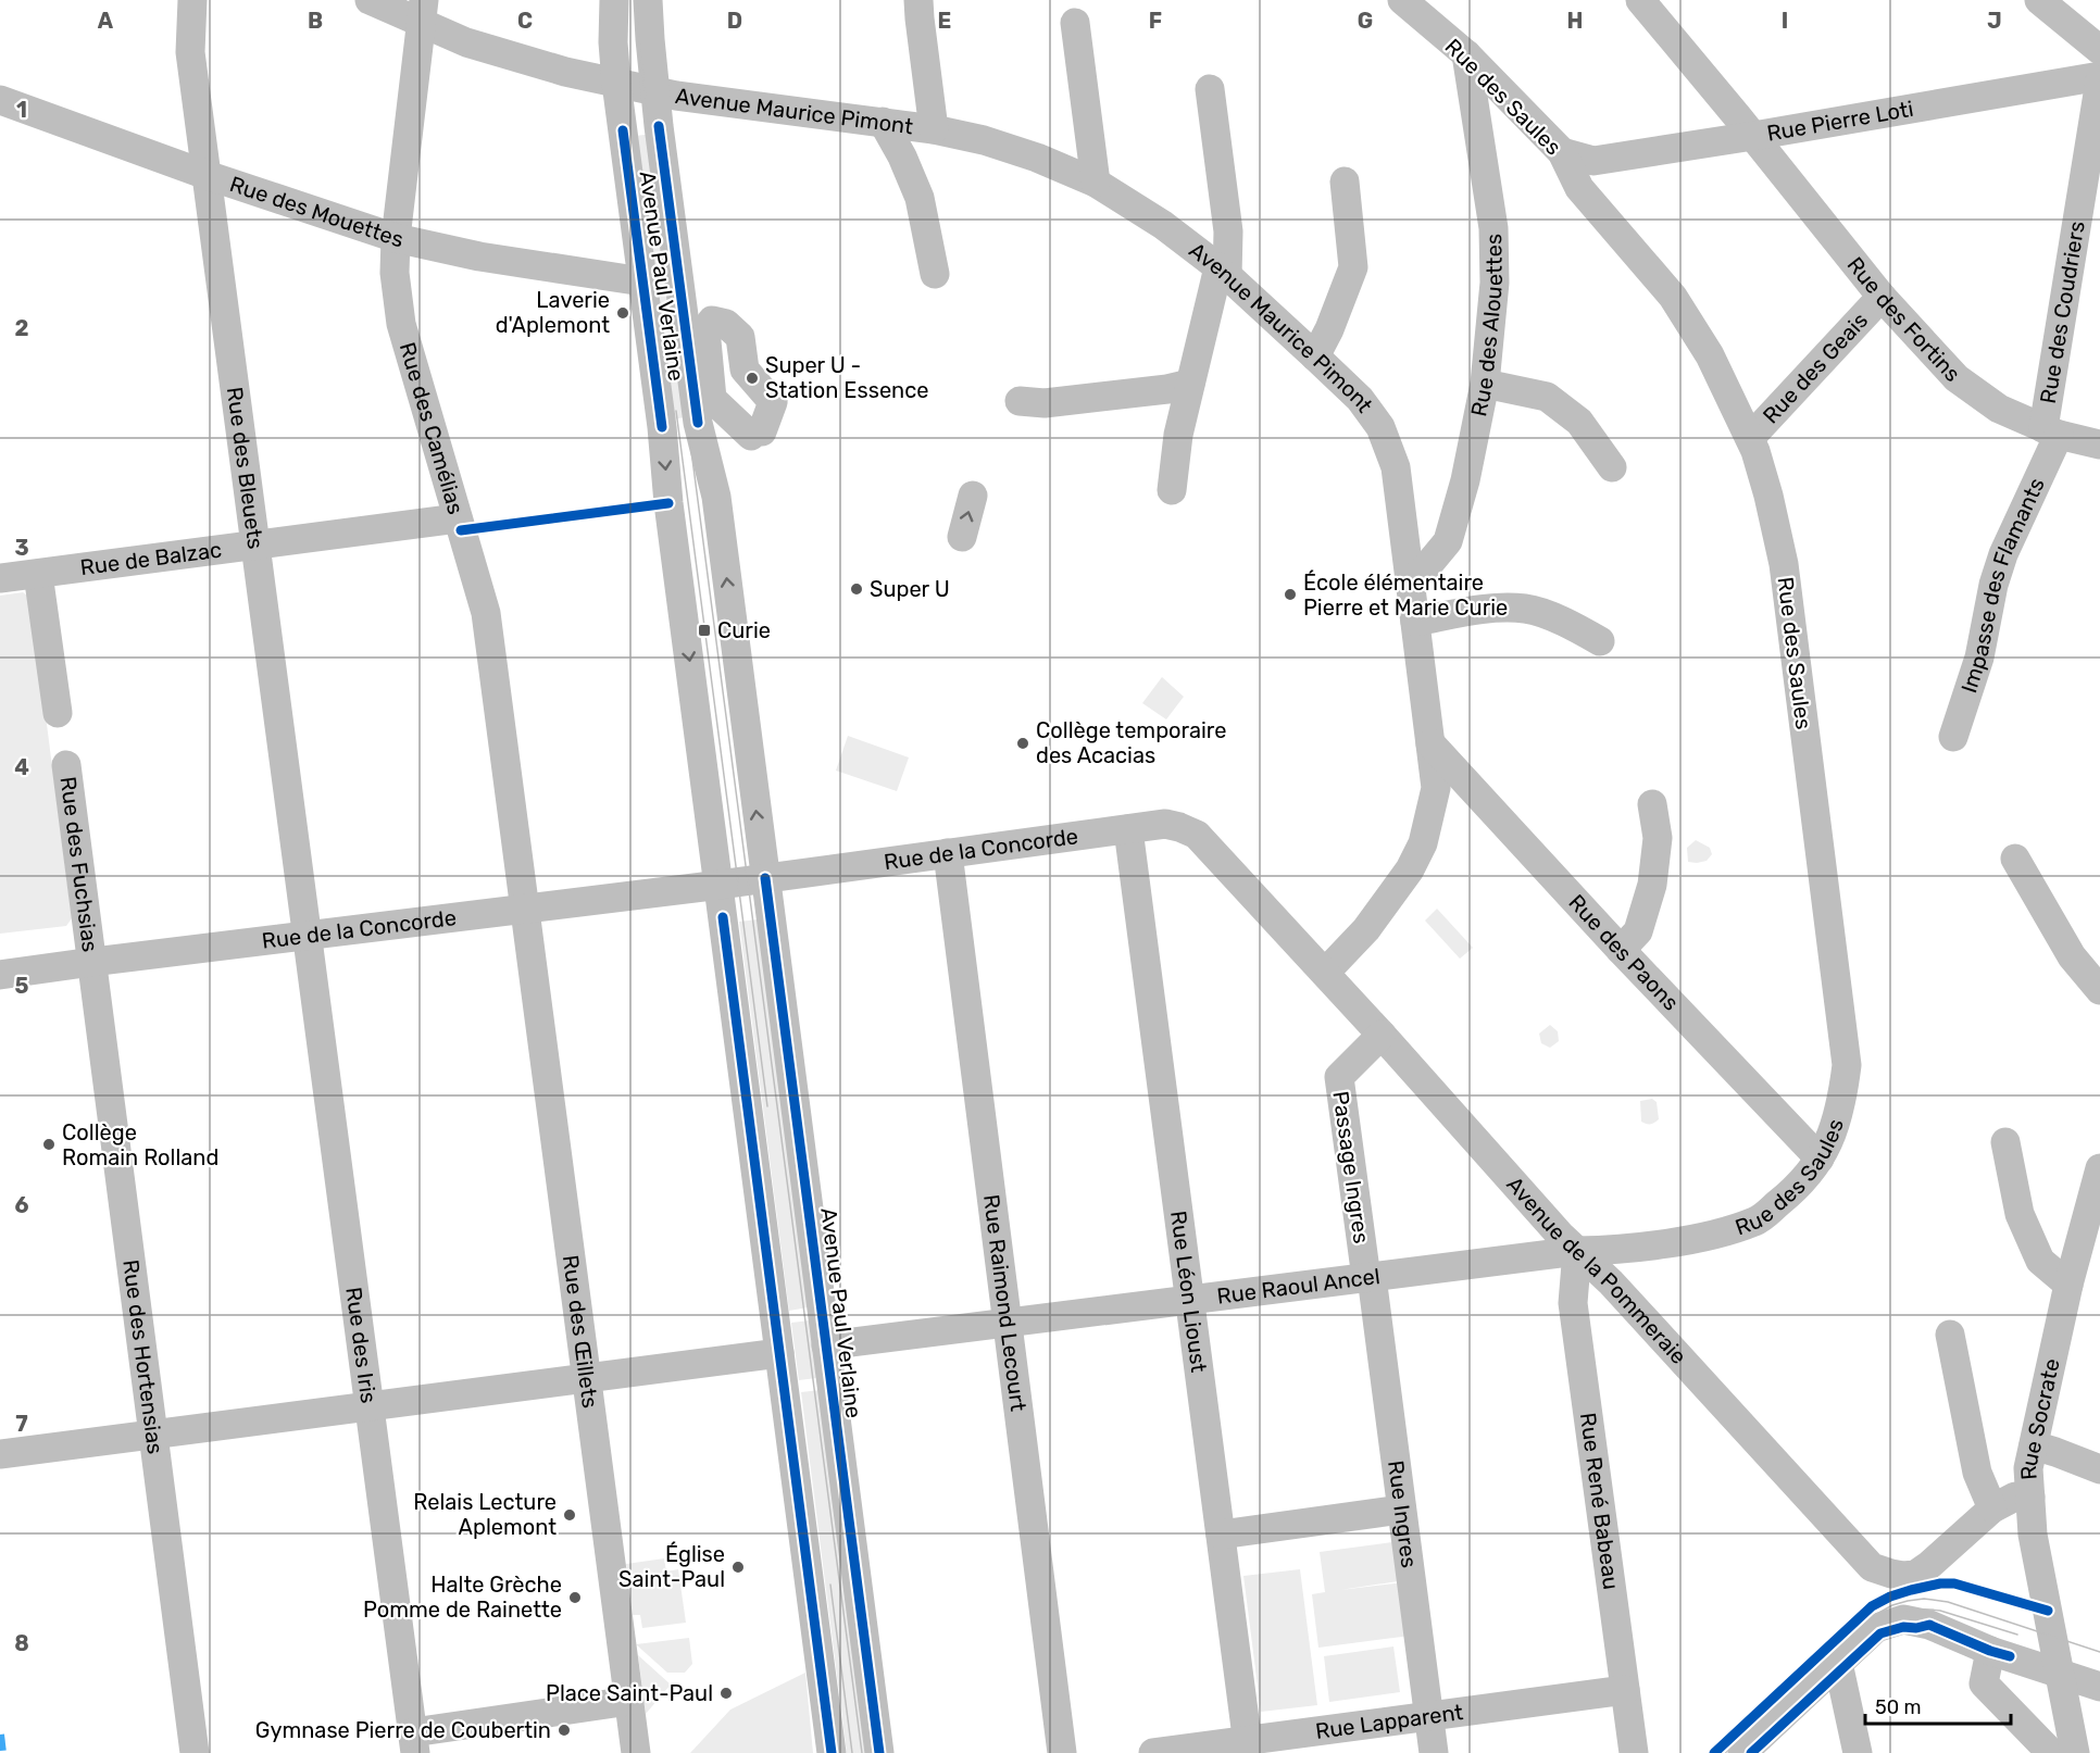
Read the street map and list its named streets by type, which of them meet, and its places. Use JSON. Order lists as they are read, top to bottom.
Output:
{
  "streets": {
    "street": [
      "Rue des Saules",
      "Avenue Maurice Pimont",
      "Rue Pierre Loti",
      "Rue des Mouettes",
      "Avenue Paul Verlaine",
      "Rue des Coudriers",
      "Rue des Fortins",
      "Rue des Alouettes",
      "Rue des Geais",
      "Rue des Camélias",
      "Rue des Bleuets",
      "Rue de Balzac",
      "Impasse des Flamants",
      "Rue de la Concorde",
      "Rue des Fuchsias",
      "Rue des Paons",
      "Passage Ingres",
      "Avenue de la Pommeraie",
      "Rue Raoul Ancel",
      "Rue Léon Lioust",
      "Rue Raimond Lecourt",
      "Rue des Œillets",
      "Rue des Iris",
      "Rue des Hortensias",
      "Rue Socrate",
      "Rue René Babeau",
      "Rue Ingres",
      "Rue Lapparent"
    ]
  },
  "crossings": [
    ["Rue des Saules", "Rue des Alouettes"],
    ["Rue des Saules", "Rue des Geais"],
    ["Rue des Saules", "Rue des Paons"],
    ["Rue des Saules", "Avenue de la Pommeraie"],
    ["Rue des Saules", "Rue Raoul Ancel"],
    ["Rue des Saules", "Rue René Babeau"],
    ["Avenue Maurice Pimont", "Avenue Paul Verlaine"],
    ["Avenue Maurice Pimont", "Rue des Alouettes"],
    ["Avenue Maurice Pimont", "Rue des Camélias"],
    ["Avenue Maurice Pimont", "Rue des Paons"],
    ["Avenue Maurice Pimont", "Avenue de la Pommeraie"],
    ["Rue Pierre Loti", "Rue des Coudriers"],
    ["Rue Pierre Loti", "Rue des Fortins"],
    ["Rue des Mouettes", "Avenue Paul Verlaine"],
    ["Rue des Mouettes", "Rue des Camélias"],
    ["Rue des Mouettes", "Rue des Bleuets"],
    ["Avenue Paul Verlaine", "Rue de la Concorde"],
    ["Avenue Paul Verlaine", "Rue Raoul Ancel"],
    ["Rue des Coudriers", "Rue des Fortins"],
    ["Rue des Coudriers", "Impasse des Flamants"],
    ["Rue des Fortins", "Rue des Geais"],
    ["Rue des Fortins", "Impasse des Flamants"],
    ["Rue des Camélias", "Rue de Balzac"],
    ["Rue des Camélias", "Rue de la Concorde"],
    ["Rue des Camélias", "Rue des Œillets"],
    ["Rue des Bleuets", "Rue de Balzac"],
    ["Rue des Bleuets", "Rue de la Concorde"],
    ["Rue des Bleuets", "Rue des Iris"],
    ["Rue de la Concorde", "Rue des Fuchsias"],
    ["Rue de la Concorde", "Avenue de la Pommeraie"],
    ["Rue de la Concorde", "Rue Léon Lioust"],
    ["Rue de la Concorde", "Rue Raimond Lecourt"],
    ["Rue de la Concorde", "Rue des Œillets"],
    ["Rue de la Concorde", "Rue des Iris"],
    ["Rue de la Concorde", "Rue des Hortensias"],
    ["Rue des Fuchsias", "Rue des Hortensias"],
    ["Passage Ingres", "Avenue de la Pommeraie"],
    ["Passage Ingres", "Rue Raoul Ancel"],
    ["Passage Ingres", "Rue Ingres"],
    ["Avenue de la Pommeraie", "Rue Raoul Ancel"],
    ["Avenue de la Pommeraie", "Rue Socrate"],
    ["Avenue de la Pommeraie", "Rue René Babeau"],
    ["Rue Raoul Ancel", "Rue Léon Lioust"],
    ["Rue Raoul Ancel", "Rue Raimond Lecourt"],
    ["Rue Raoul Ancel", "Rue René Babeau"],
    ["Rue Raoul Ancel", "Rue Ingres"],
    ["Rue Léon Lioust", "Rue Lapparent"],
    ["Rue René Babeau", "Rue Lapparent"],
    ["Rue Ingres", "Rue Lapparent"]
  ],
  "places": {
    "other": [
      "Laverie d'Aplemont",
      "Super U - Station Essence",
      "Super U",
      "École élémentaire Pierre et Marie Curie",
      "Collège temporaire des Acacias",
      "Collège Romain Rolland",
      "Relais Lecture Aplemont",
      "Église Saint-Paul",
      "Halte Grèche Pomme de Rainette",
      "Place Saint-Paul",
      "Gymnase Pierre de Coubertin"
    ],
    "transit": ["Curie"]
  },
  "scale_bar": "50 m",
  "grid": {
    "columns": [
      "A",
      "B",
      "C",
      "D",
      "E",
      "F",
      "G",
      "H",
      "I",
      "J"
    ],
    "rows": [
      "1",
      "2",
      "3",
      "4",
      "5",
      "6",
      "7",
      "8"
    ]
  }
}
